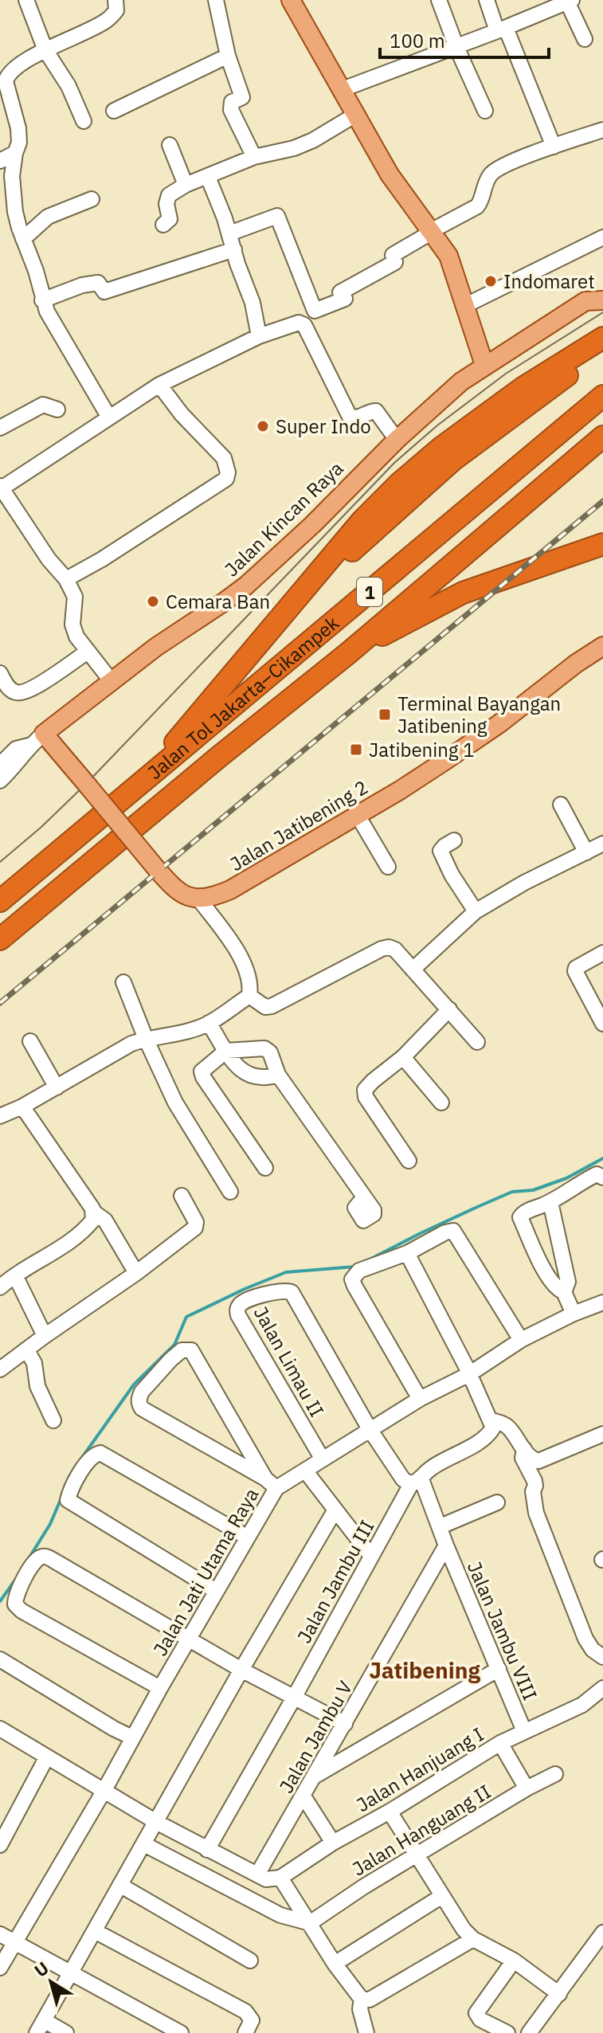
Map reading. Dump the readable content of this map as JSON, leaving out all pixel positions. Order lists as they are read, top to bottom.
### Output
{
  "streets": {
    "highway": ["1", "Jalan Tol Jakarta–Cikampek"],
    "main road": ["Jalan Kincan Raya", "Jalan Jatibening 2"],
    "street": [
      "Jalan Limau II",
      "Jalan Jati Utama Raya",
      "Jalan Jambu III",
      "Jalan Jambu VIII",
      "Jalan Jambu V",
      "Jalan Hanjuang I",
      "Jalan Hanguang II"
    ]
  },
  "crossings": [
    ["Jalan Limau II", "Jalan Jati Utama Raya"],
    ["Jalan Jambu VIII", "Jalan Jambu V"],
    ["Jalan Jambu VIII", "Jalan Hanjuang I"]
  ],
  "districts": ["Jatibening"],
  "places": {
    "other": ["Indomaret", "Super Indo", "Cemara Ban"],
    "transit": ["Terminal Bayangan Jatibening", "Jatibening 1"]
  },
  "scale_bar": "100 m",
  "north": "top left"
}
